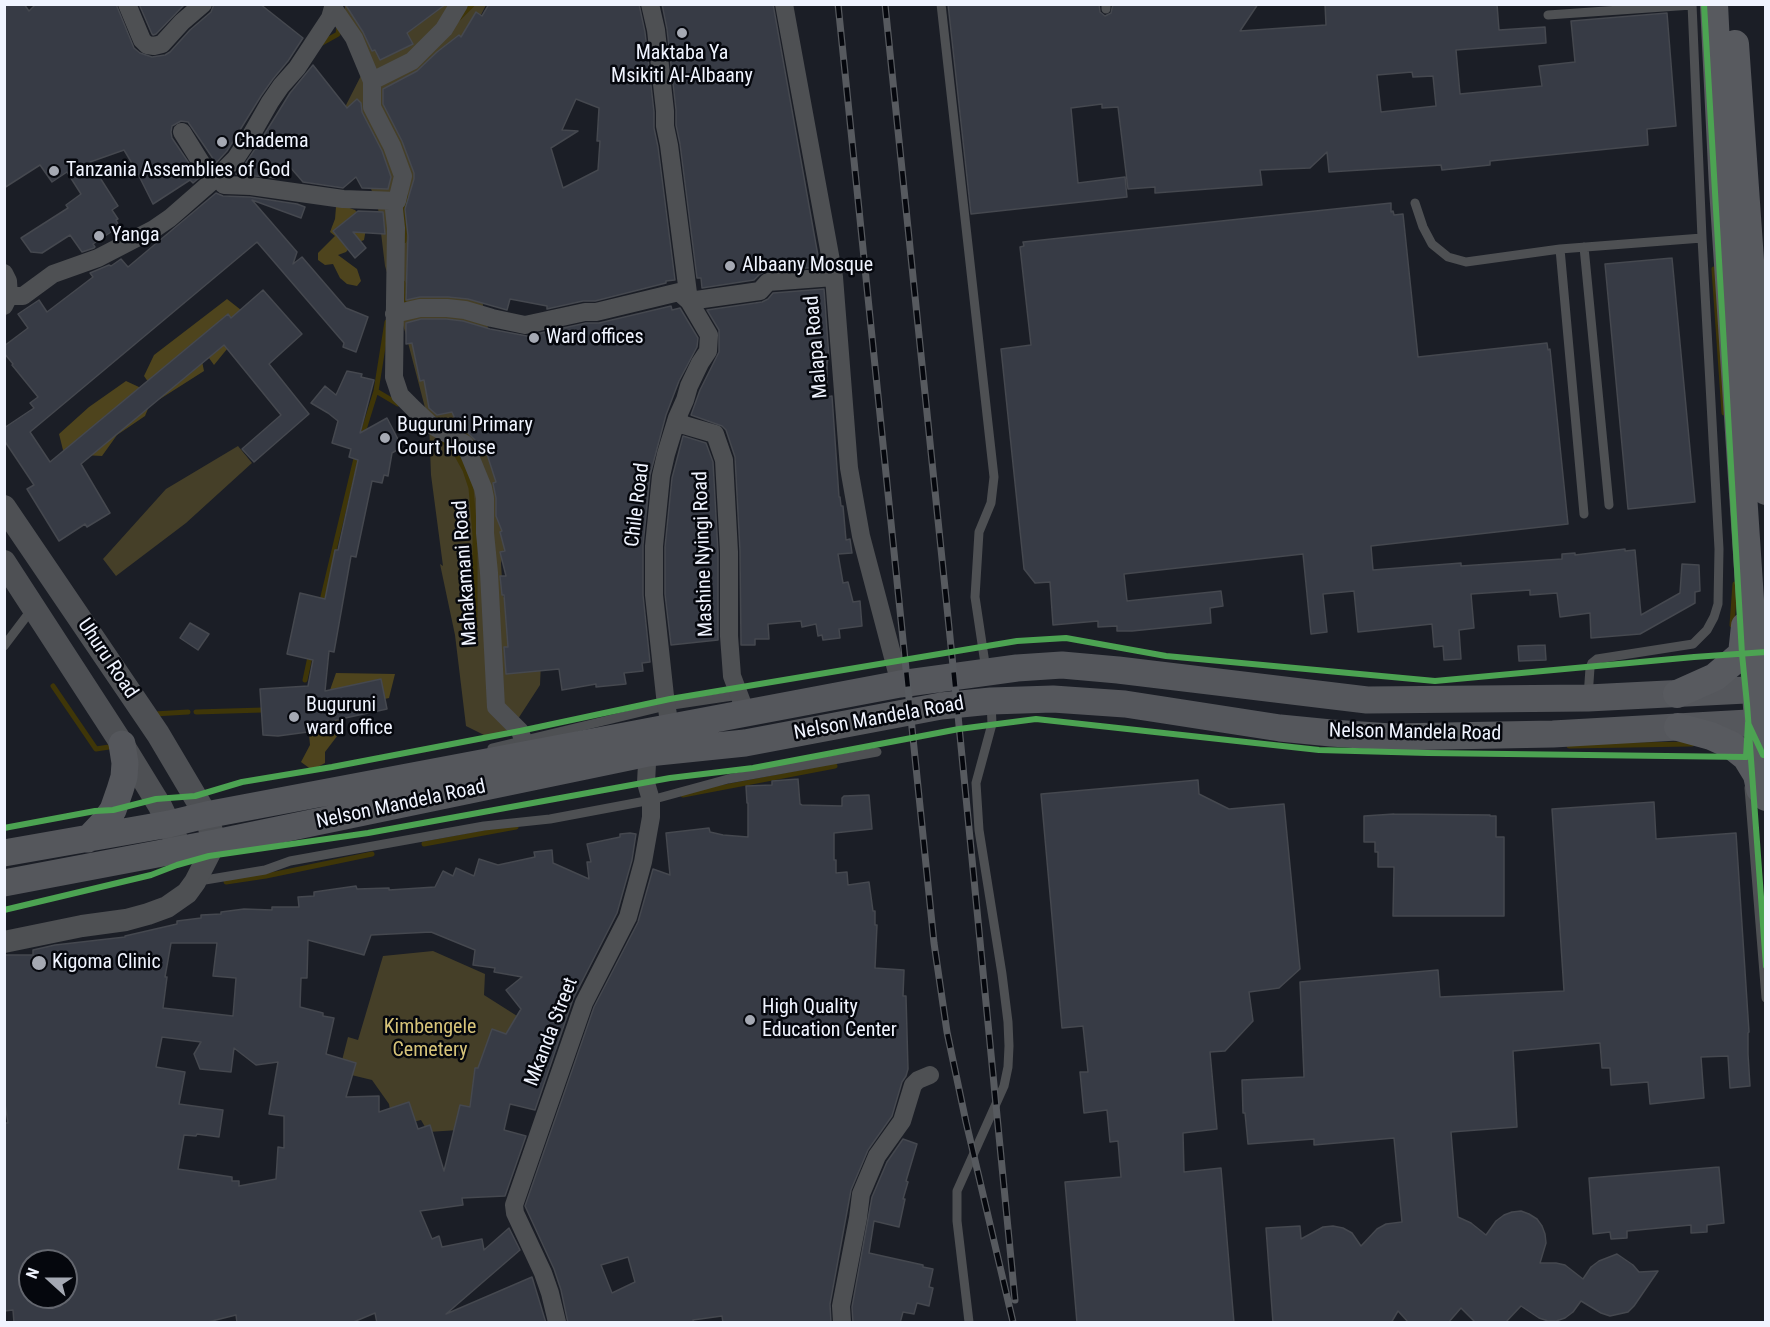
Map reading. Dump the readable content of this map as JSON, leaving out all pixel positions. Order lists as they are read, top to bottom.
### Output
{
  "streets": {
    "main road": ["Uhuru Road", "Nelson Mandela Road"],
    "street": [
      "Malapa Road",
      "Chile Road",
      "Mashine Nyingi Road",
      "Mahakamani Road",
      "Mkanda Street"
    ]
  },
  "crossings": [
    ["Malapa Road", "Nelson Mandela Road"],
    ["Chile Road", "Mashine Nyingi Road"],
    ["Chile Road", "Nelson Mandela Road"],
    ["Chile Road", "Mkanda Street"],
    ["Mashine Nyingi Road", "Nelson Mandela Road"],
    ["Mahakamani Road", "Nelson Mandela Road"],
    ["Uhuru Road", "Nelson Mandela Road"],
    ["Nelson Mandela Road", "Mkanda Street"]
  ],
  "parks": ["Kimbengele Cemetery"],
  "places": [
    "Maktaba Ya Msikiti Al-Albaany",
    "Chadema",
    "Tanzania Assemblies of God",
    "Yanga",
    "Albaany Mosque",
    "Ward offices",
    "Buguruni Primary Court House",
    "Buguruni ward office",
    "Kigoma Clinic",
    "High Quality Education Center"
  ],
  "north": "left"
}
